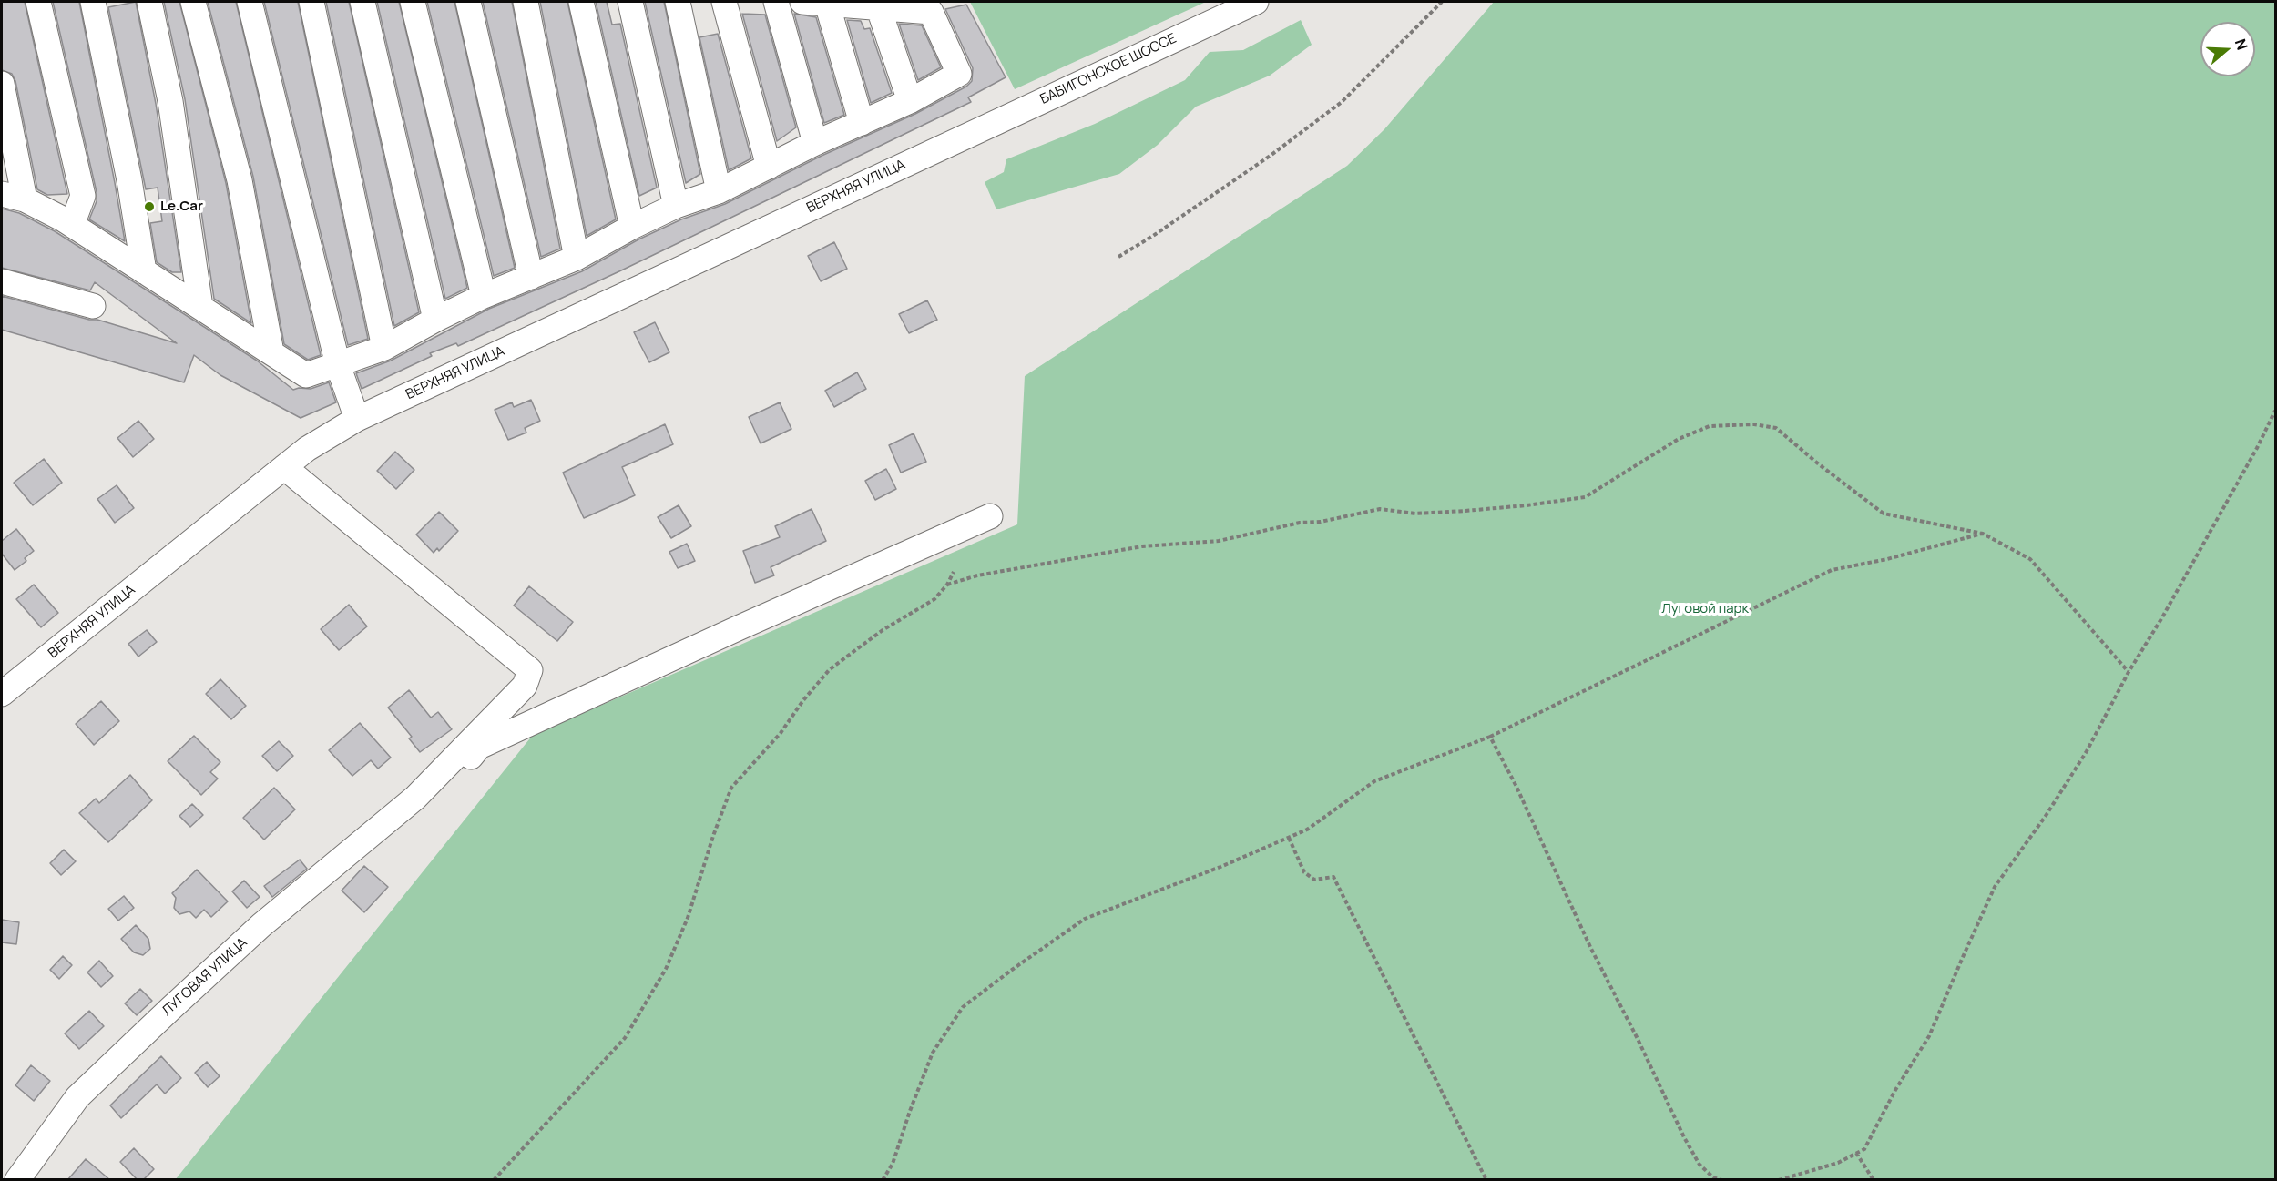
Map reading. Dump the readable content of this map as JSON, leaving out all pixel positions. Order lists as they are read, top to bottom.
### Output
{
  "streets": {
    "street": ["БАБИГОНСКОЕ ШОССЕ", "ВЕРХНЯЯ УЛИЦА", "ЛУГОВАЯ УЛИЦА"]
  },
  "crossings": [
    ["БАБИГОНСКОЕ ШОССЕ", "ВЕРХНЯЯ УЛИЦА"],
    ["ВЕРХНЯЯ УЛИЦА", "ЛУГОВАЯ УЛИЦА"]
  ],
  "parks": ["Луговой парк"],
  "places": ["Le.Car"],
  "north": "right"
}
